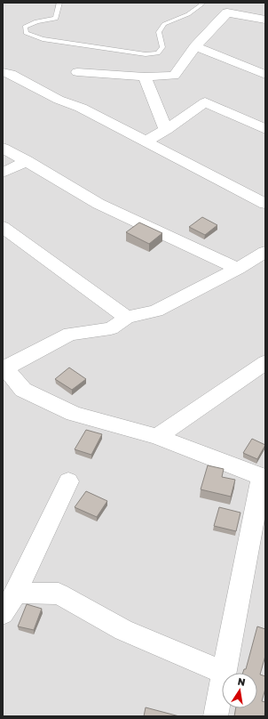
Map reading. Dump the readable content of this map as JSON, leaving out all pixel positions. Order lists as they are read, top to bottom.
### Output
{
  "north": "top"
}
